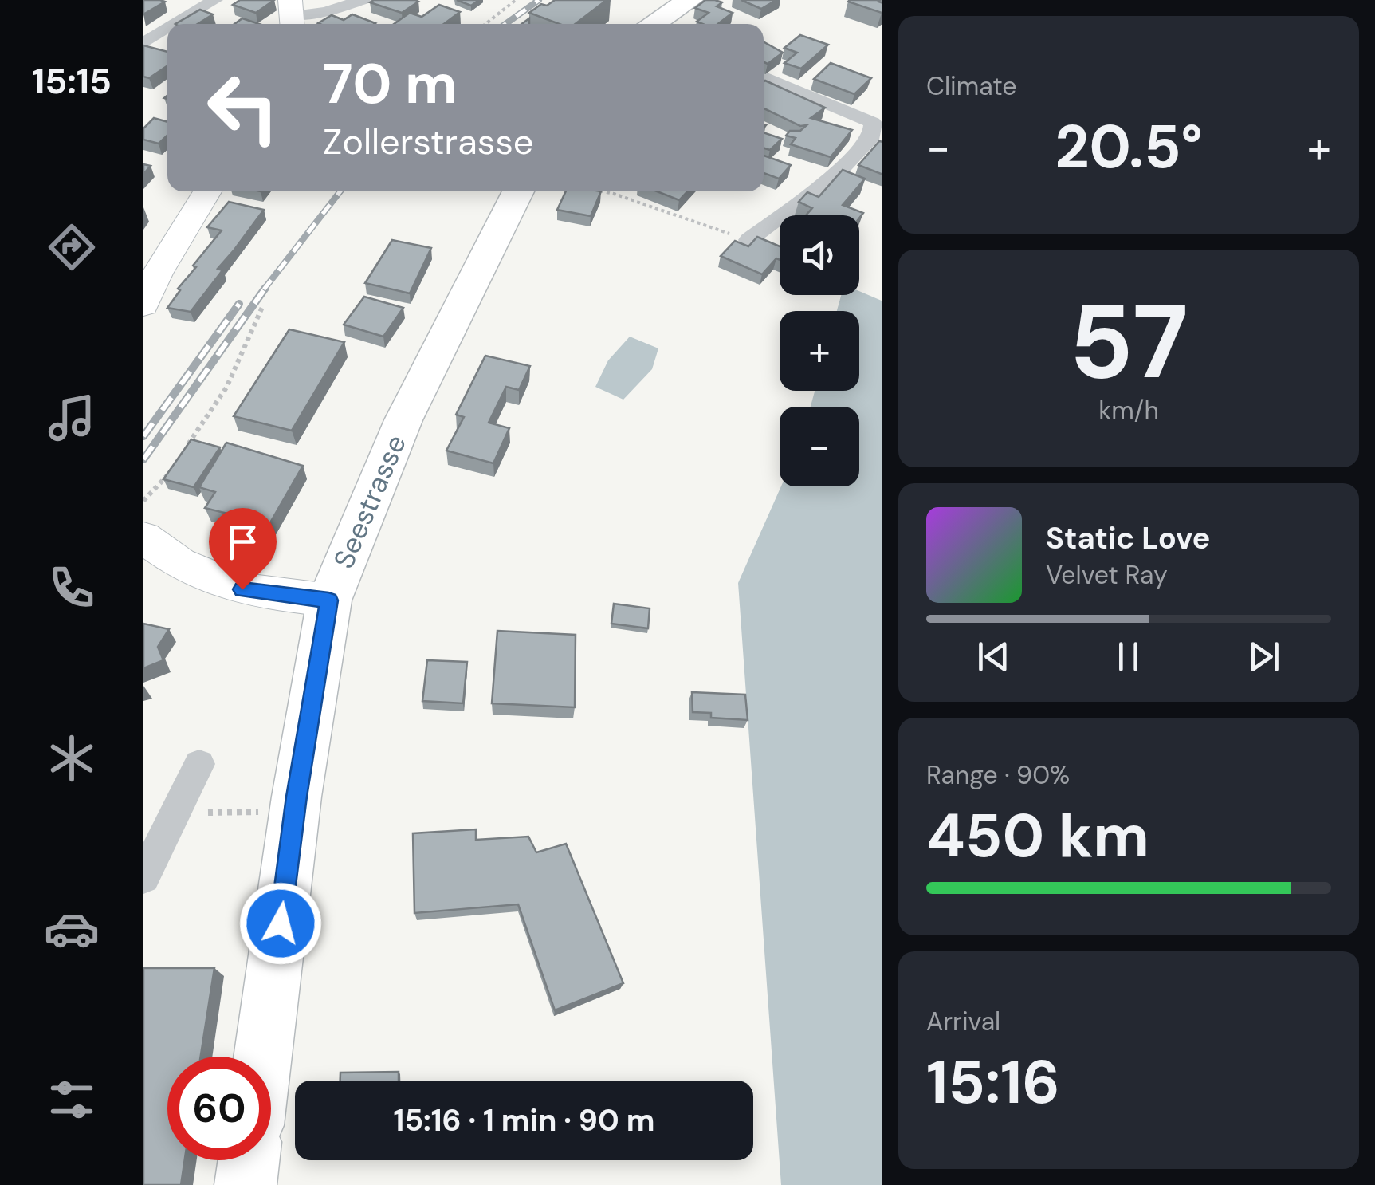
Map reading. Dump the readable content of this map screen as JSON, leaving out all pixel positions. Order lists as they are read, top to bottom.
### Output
{
  "streets": {
    "main road": ["Seestrasse"]
  },
  "page": {
    "tabs": "15:15",
    "tile": [
      "Climate",
      ["57", "km/h"],
      ["Range · 90%", "450 km"],
      ["Arrival", "15:16"]
    ],
    "turn": ["70 m", "Zollerstrasse"],
    "heat": ["−", "20.5°", "+"],
    "map_buttons": ["+", "−"],
    "song": ["Static Love", "Velvet Ray"],
    "limit": "60",
    "trip": "15:16 · 1 min · 90 m"
  }
}
